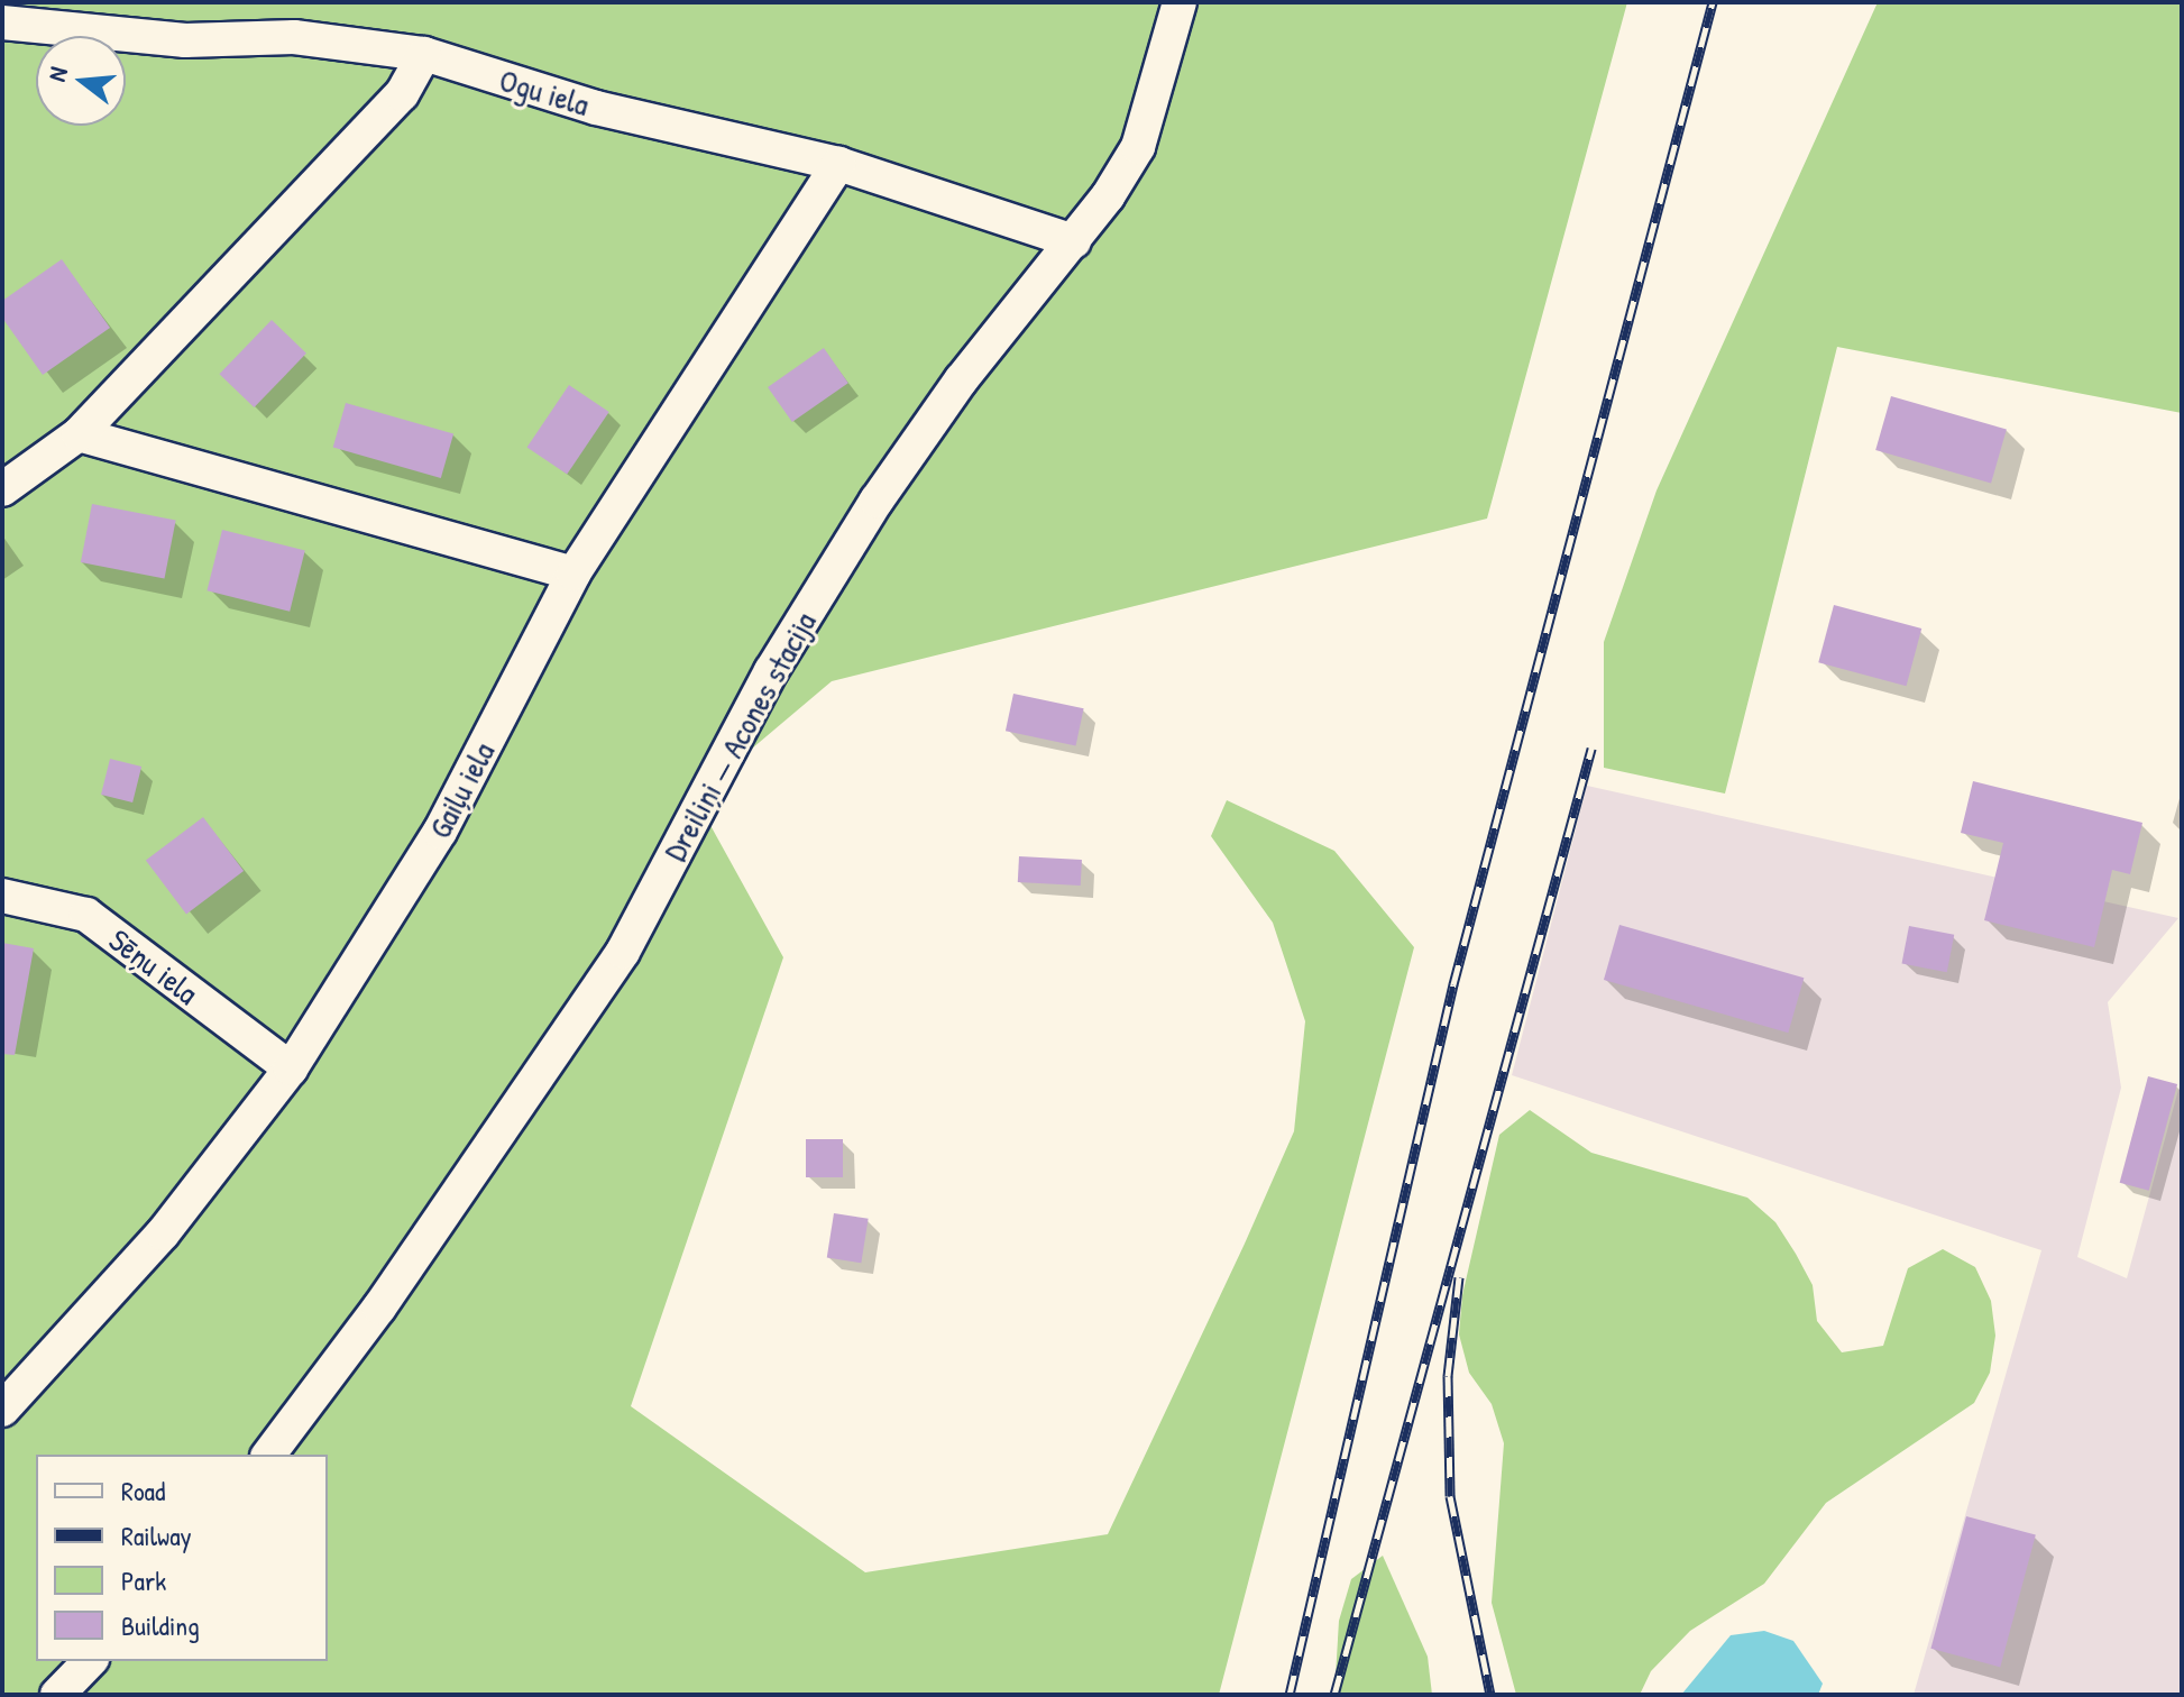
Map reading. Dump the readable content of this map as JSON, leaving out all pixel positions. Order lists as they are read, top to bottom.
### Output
{
  "streets": {
    "street": [
      "Ogu iela",
      "Dreiliņi — Acones stacija",
      "Gaiļu iela",
      "Sēņu iela"
    ]
  },
  "crossings": [
    ["Ogu iela", "Dreiliņi — Acones stacija"],
    ["Ogu iela", "Gaiļu iela"],
    ["Gaiļu iela", "Sēņu iela"]
  ],
  "legend": [
    "Road",
    "Railway",
    "Park",
    "Building"
  ],
  "north": "left"
}
